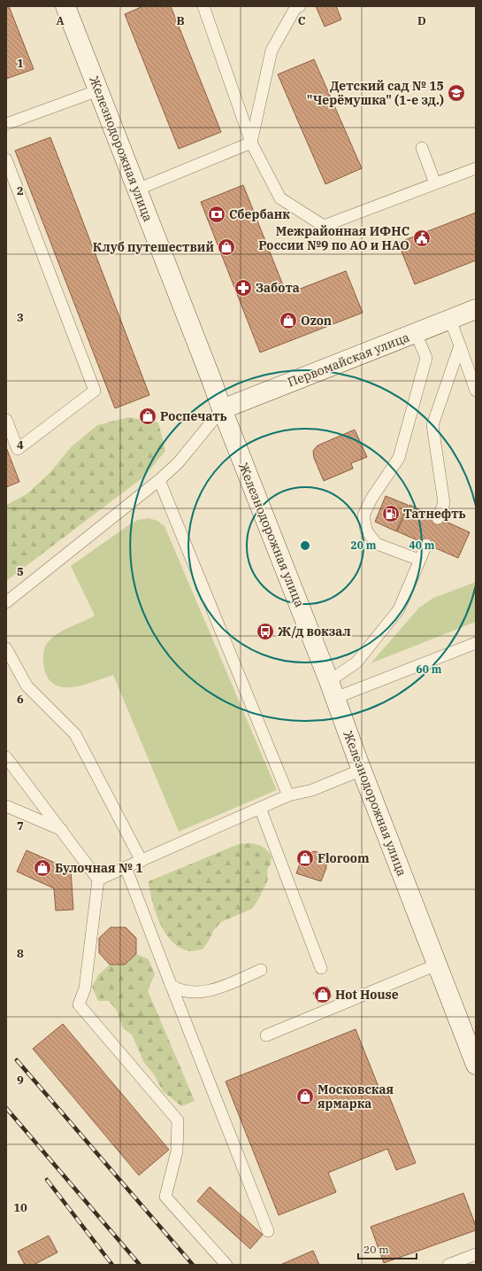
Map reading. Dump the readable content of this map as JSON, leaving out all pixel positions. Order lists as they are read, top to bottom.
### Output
{
  "streets": {
    "main road": ["Железнодорожная улица", "Первомайская улица"]
  },
  "crossings": [
    ["Железнодорожная улица", "Первомайская улица"]
  ],
  "places": {
    "school or university": ["Детский сад № 15 \"Черёмушка\" (1-е зд.)"],
    "bank": ["Сбербанк"],
    "public building": ["Межрайонная ИФНС России №9 по АО и НАО"],
    "shop": [
      "Клуб путешествий",
      "Ozon",
      "Роспечать",
      "Floroom",
      "Булочная № 1",
      "Hot House",
      "Московская ярмарка"
    ],
    "pharmacy": ["Забота"],
    "fuel station": ["Татнефть"],
    "bus stop": ["Ж/д вокзал"]
  },
  "scale_bar": "20 m",
  "grid": {
    "columns": [
      "A",
      "B",
      "C",
      "D"
    ],
    "rows": [
      "1",
      "2",
      "3",
      "4",
      "5",
      "6",
      "7",
      "8",
      "9",
      "10"
    ]
  },
  "rings": ["20 m", "40 m", "60 m"]
}
